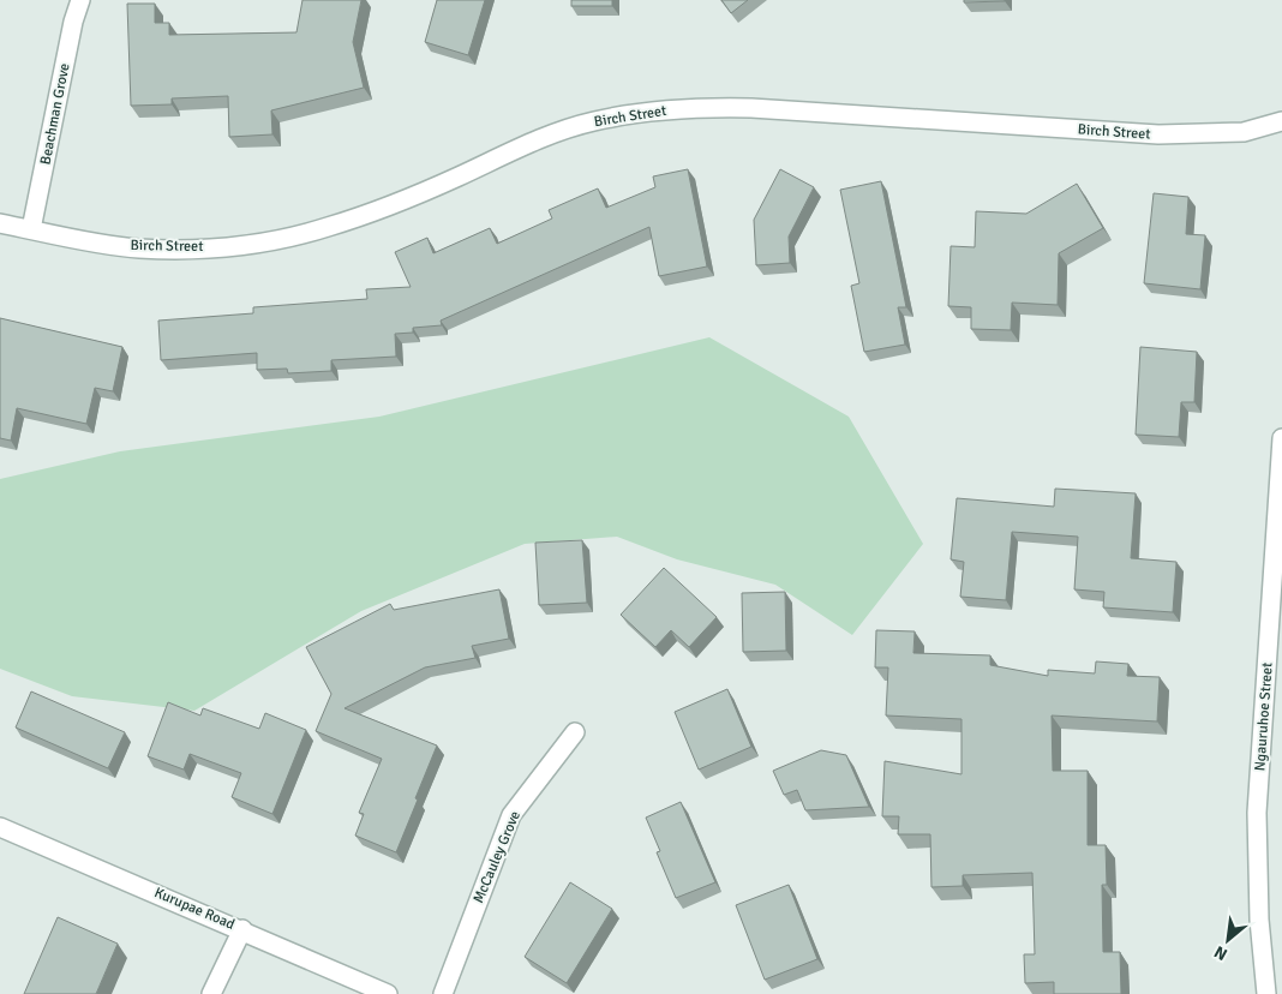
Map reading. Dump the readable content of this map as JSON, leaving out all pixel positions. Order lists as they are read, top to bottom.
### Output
{
  "streets": {
    "street": [
      "Beachman Grove",
      "Birch Street",
      "Ngauruhoe Street",
      "McCauley Grove",
      "Kurupae Road"
    ]
  },
  "crossings": [
    ["Beachman Grove", "Birch Street"]
  ],
  "north": "bottom left"
}
